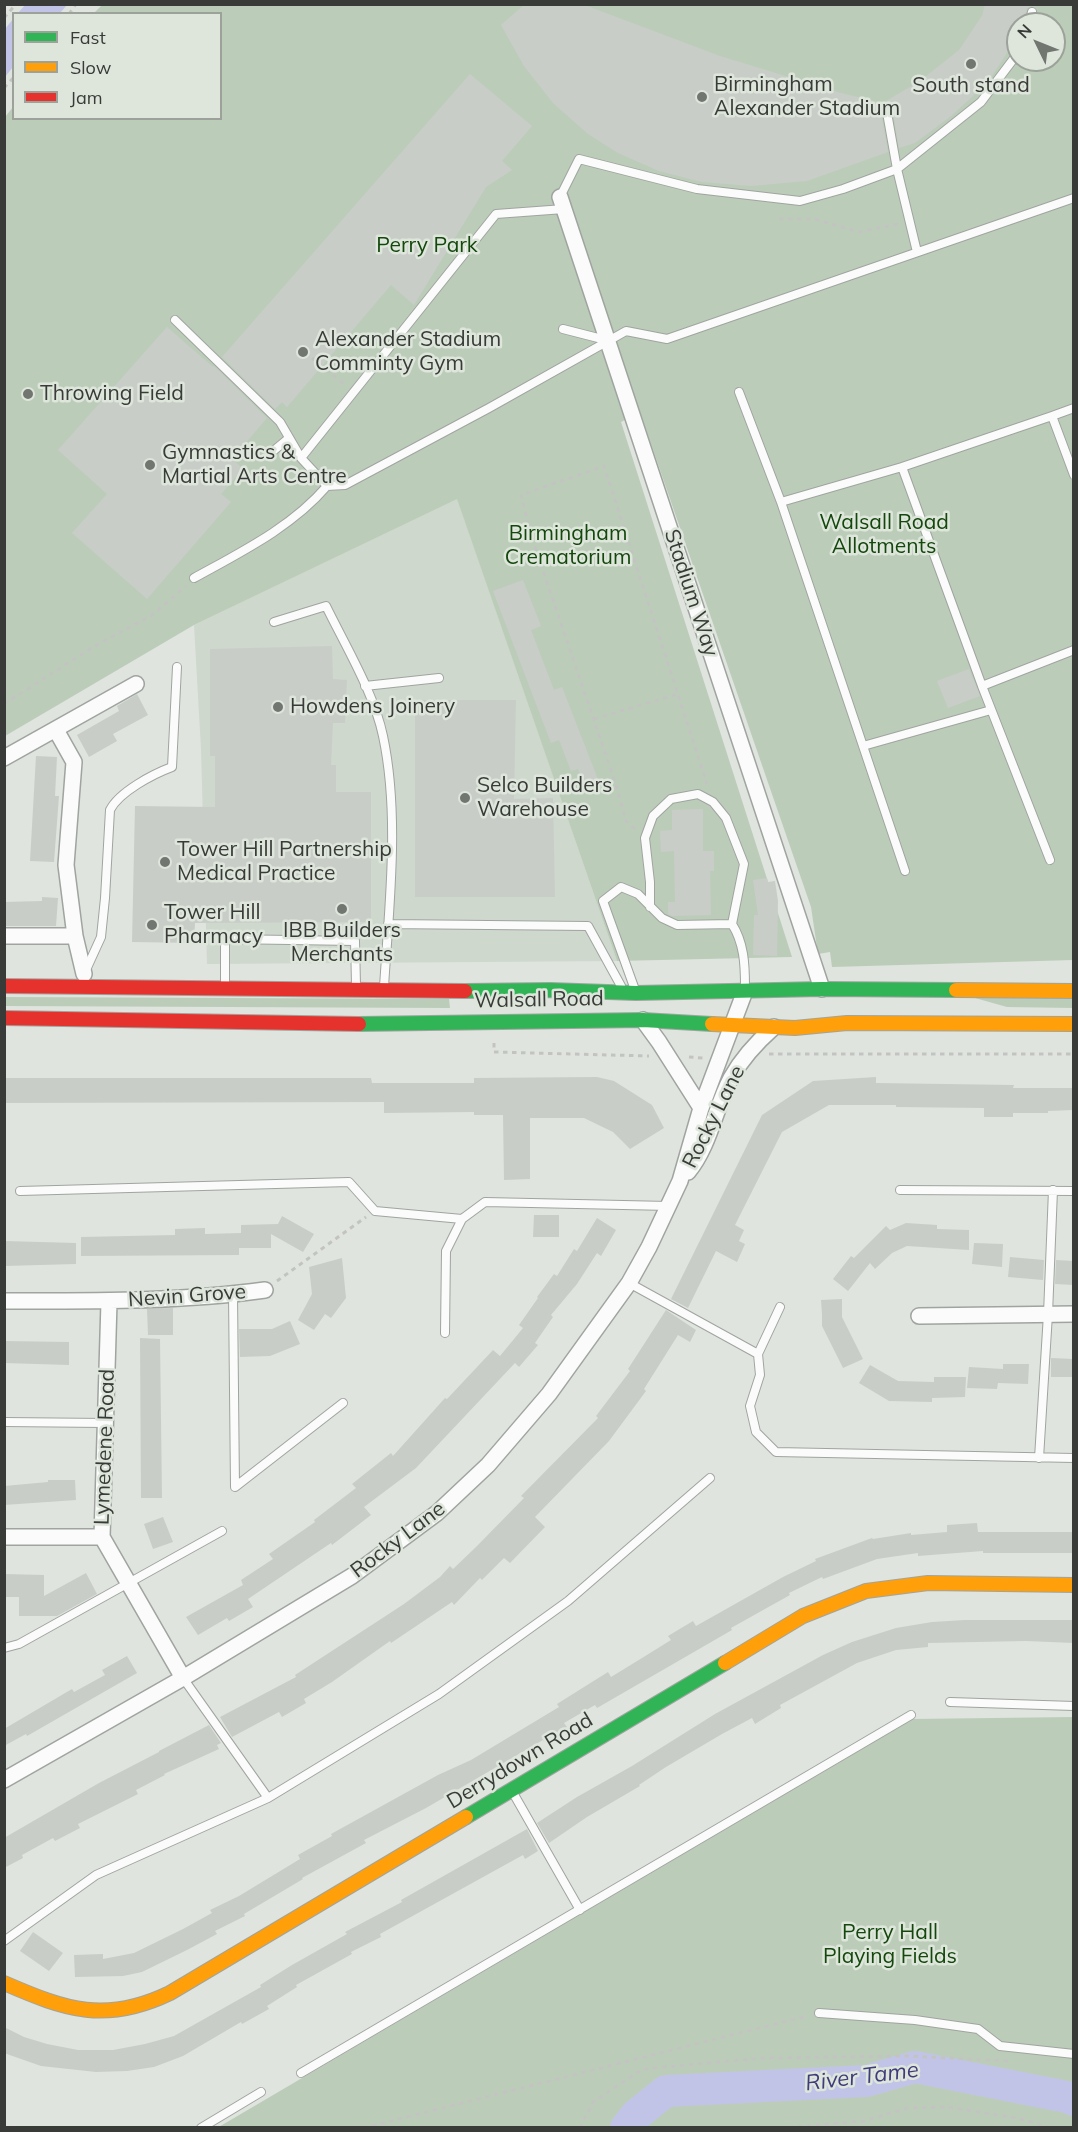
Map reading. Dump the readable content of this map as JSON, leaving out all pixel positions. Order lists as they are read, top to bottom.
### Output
{
  "streets": {
    "main road": ["Walsall Road", "Derrydown Road"],
    "street": [
      "Stadium Way",
      "Rocky Lane",
      "Nevin Grove",
      "Lymedene Road"
    ]
  },
  "crossings": [
    ["Stadium Way", "Walsall Road"],
    ["Walsall Road", "Rocky Lane"],
    ["Rocky Lane", "Lymedene Road"],
    ["Nevin Grove", "Lymedene Road"]
  ],
  "water": ["River Tame"],
  "parks": [
    "Perry Park",
    "Walsall Road Allotments",
    "Birmingham Crematorium",
    "Perry Hall Playing Fields"
  ],
  "places": [
    "South stand",
    "Birmingham Alexander Stadium",
    "Alexander Stadium Comminty Gym",
    "Throwing Field",
    "Gymnastics & Martial Arts Centre",
    "Howdens Joinery",
    "Selco Builders Warehouse",
    "Tower Hill Partnership Medical Practice",
    "IBB Builders Merchants",
    "Tower Hill Pharmacy"
  ],
  "legend": ["Fast", "Slow", "Jam"],
  "north": "top left"
}
